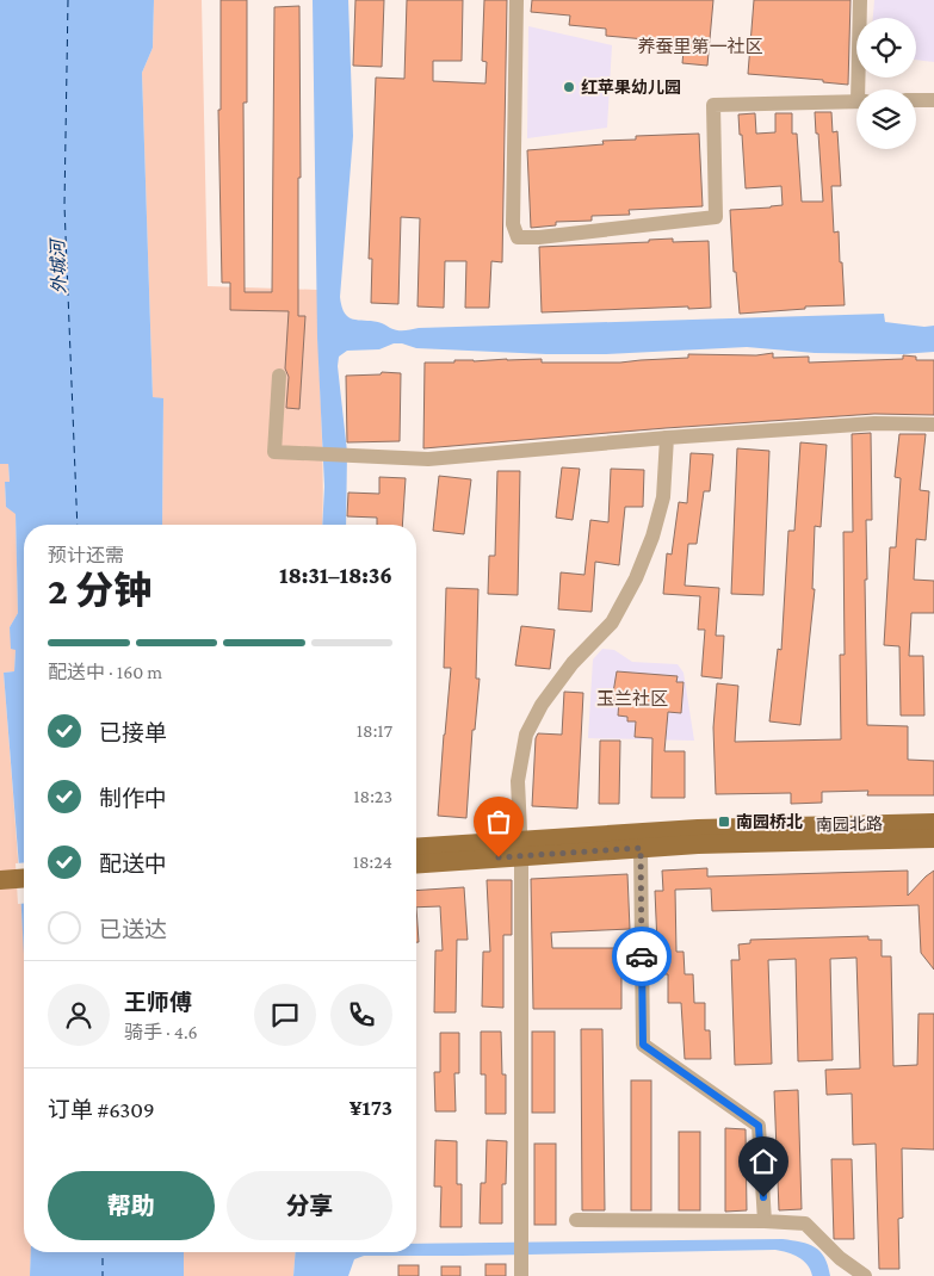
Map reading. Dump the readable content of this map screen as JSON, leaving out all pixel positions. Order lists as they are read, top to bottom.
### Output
{
  "streets": {
    "main road": ["南园北路"]
  },
  "districts": ["养蚕里第一社区", "玉兰社区"],
  "water": ["外城河"],
  "places": {
    "other": ["红苹果幼儿园"],
    "transit": ["南园桥北"]
  },
  "page": {
    "heading": ["2 分钟", "预计还需", "18:31–18:36"],
    "panel": [
      "王师傅",
      "骑手 · 4.6",
      "订单 #6309",
      "¥173"
    ],
    "bar": "配送中 · 160 m",
    "list": [
      ["已接单", "18:17"],
      ["制作中", "18:23"],
      ["配送中", "18:24"],
      "已送达"
    ],
    "buttons": ["帮助", "分享"]
  }
}
